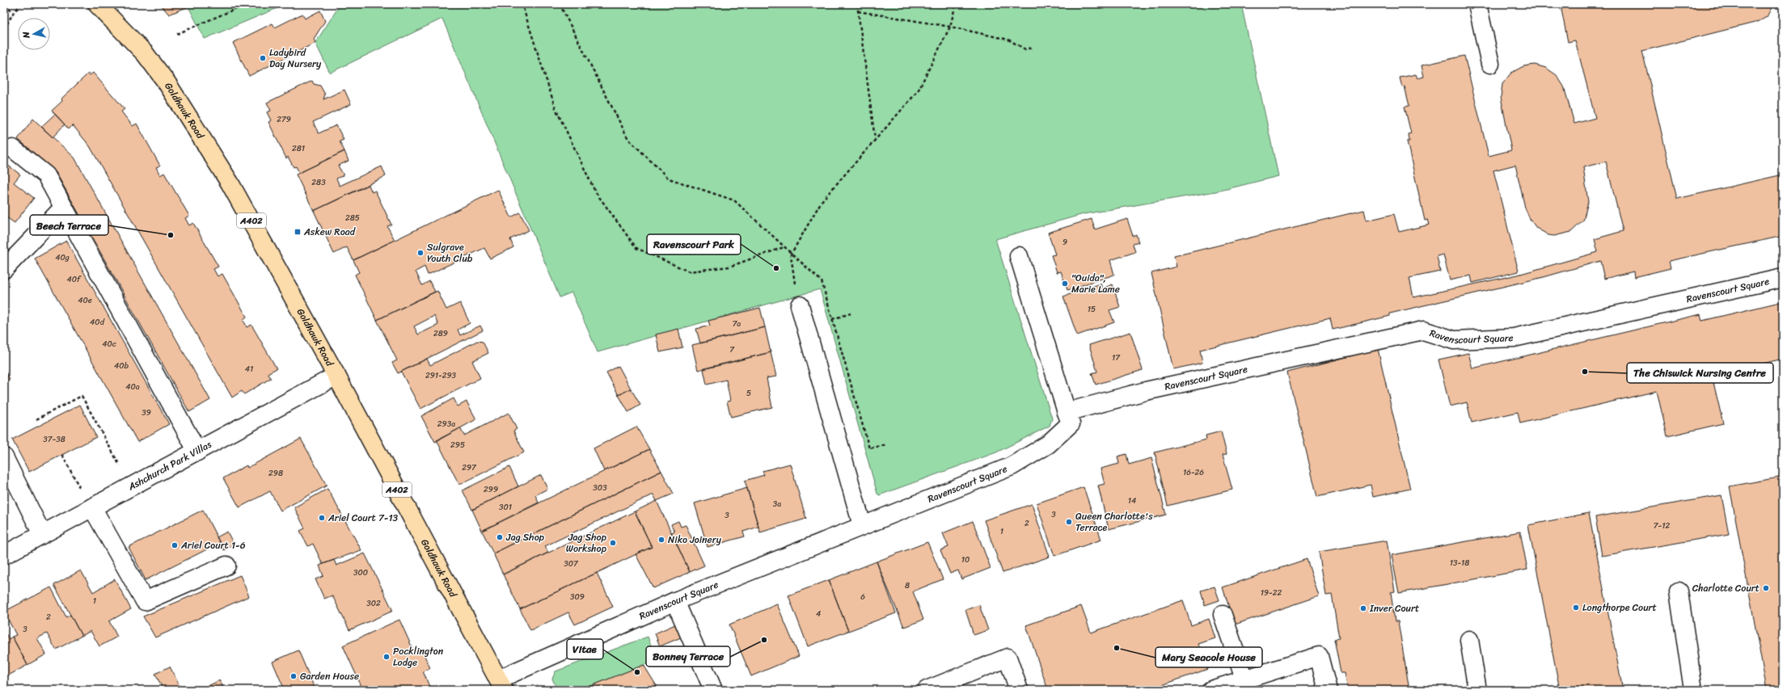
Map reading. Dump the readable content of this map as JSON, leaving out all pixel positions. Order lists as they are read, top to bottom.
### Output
{
  "streets": {
    "main road": ["Goldhawk Road", "A402"],
    "street": ["Ravenscourt Square", "Ashchurch Park Villas"]
  },
  "crossings": [
    ["Goldhawk Road", "Ravenscourt Square"],
    ["Goldhawk Road", "Ashchurch Park Villas"]
  ],
  "places": {
    "other": [
      "Ladybird Day Nursery",
      "Beech Terrace",
      "Sulgrave Youth Club",
      "Ravenscourt Park",
      "\"Ouida\", Marie Lame",
      "The Chiswick Nursing Centre",
      "Ariel Court 7-13",
      "Queen Charlotte's Terrace",
      "Jag Shop",
      "Niko Joinery",
      "Jag Shop Workshop",
      "Ariel Court 1-6",
      "Charlotte Court",
      "Longthorpe Court",
      "Inver Court",
      "Bonney Terrace",
      "Mary Seacole House",
      "Pocklington Lodge",
      "Vitae",
      "Garden House"
    ],
    "transit": ["Askew Road"]
  },
  "house_numbers": [
    "279",
    "281",
    "283",
    "285",
    "9",
    "40g",
    "40f",
    "40e",
    "15",
    "40d",
    "7a",
    "289",
    "40c",
    "7",
    "17",
    "40b",
    "41",
    "291-293",
    "40a",
    "5",
    "39",
    "293a",
    "37-38",
    "295",
    "297",
    "16-26",
    "298",
    "303",
    "299",
    "14",
    "3a",
    "301",
    "3",
    "3",
    "2",
    "7-12",
    "1",
    "10",
    "13-18",
    "307",
    "300",
    "8",
    "19-22",
    "309",
    "6",
    "1",
    "302",
    "4",
    "2",
    "3"
  ],
  "north": "left"
}
